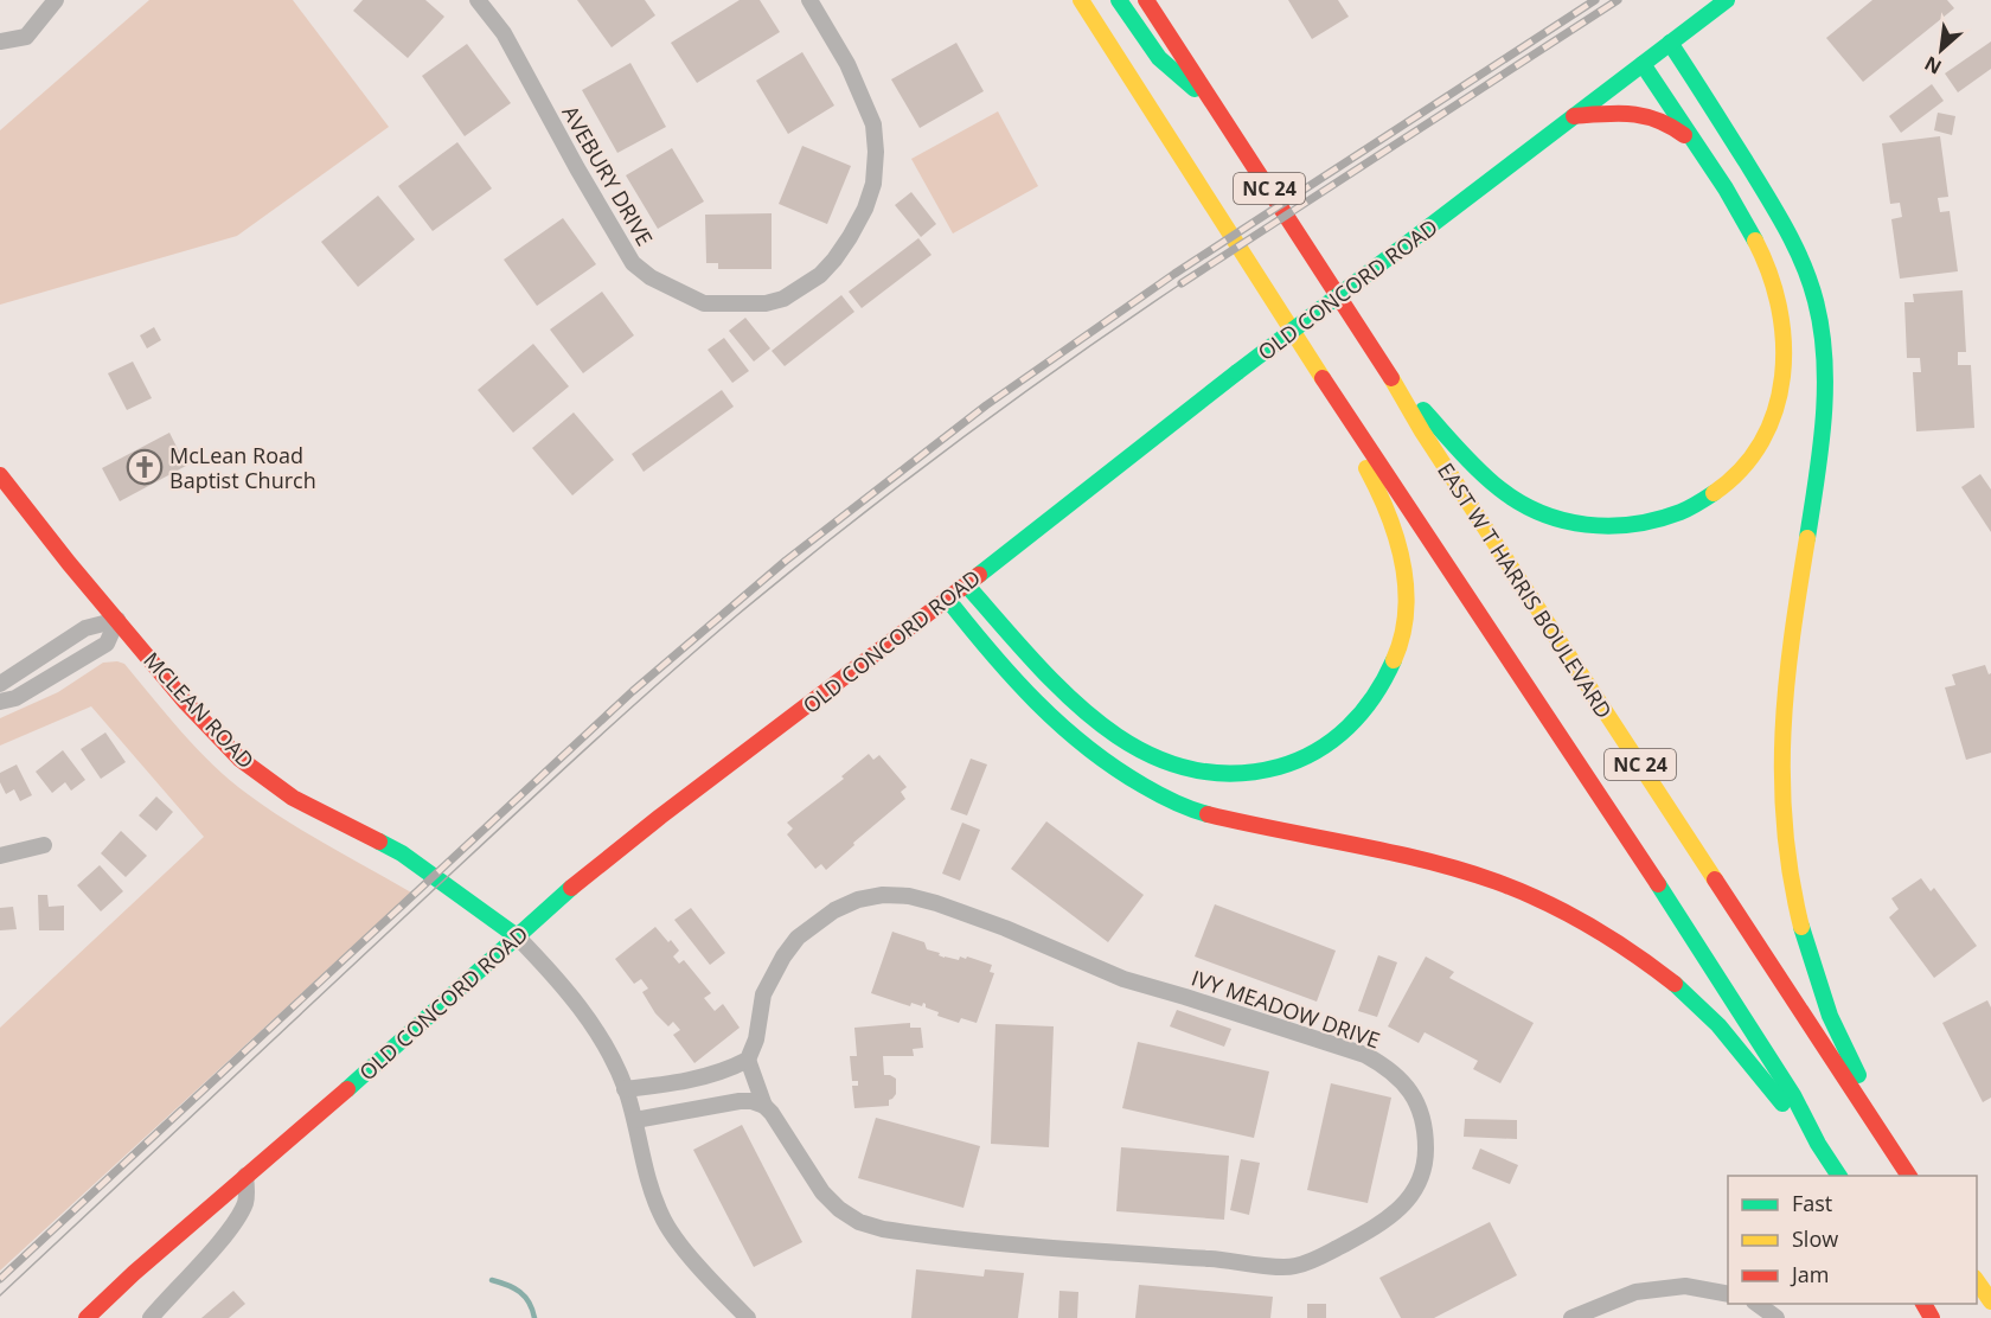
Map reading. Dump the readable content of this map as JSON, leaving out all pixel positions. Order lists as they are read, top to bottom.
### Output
{
  "streets": {
    "main road": [
      "NC 24",
      "OLD CONCORD ROAD",
      "EAST W T HARRIS BOULEVARD",
      "MCLEAN ROAD"
    ],
    "street": ["AVEBURY DRIVE", "IVY MEADOW DRIVE"]
  },
  "crossings": [
    ["OLD CONCORD ROAD", "MCLEAN ROAD"]
  ],
  "places": {
    "church": ["McLean Road Baptist Church"]
  },
  "legend": ["Fast", "Slow", "Jam"],
  "north": "bottom left"
}
